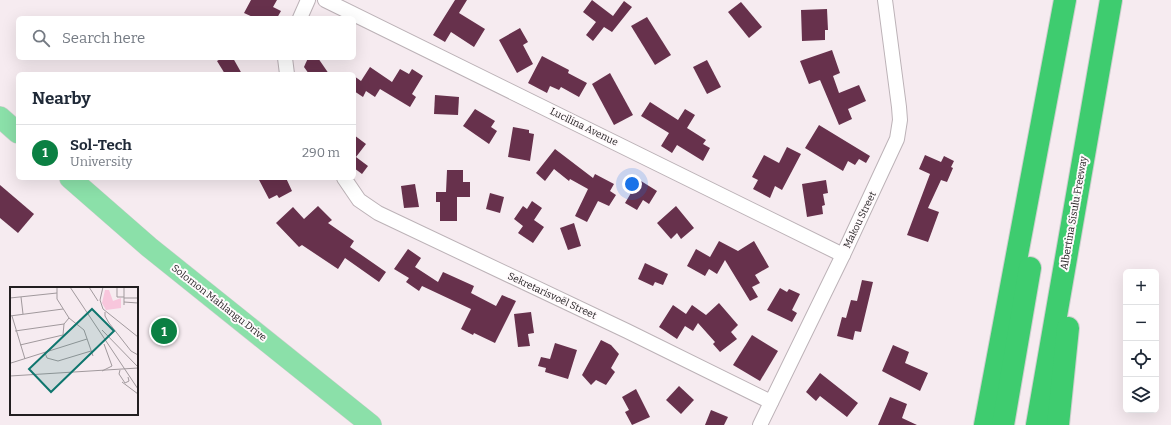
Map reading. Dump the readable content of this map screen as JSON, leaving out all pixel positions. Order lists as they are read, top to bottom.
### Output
{
  "streets": {
    "highway": ["Albertina Sisulu Freeway"],
    "main road": ["Solomon Mahlangu Drive"],
    "street": ["Lucilina Avenue", "Makou Street", "Sekretarisvoël Street"]
  },
  "crossings": [
    ["Lucilina Avenue", "Makou Street"],
    ["Makou Street", "Sekretarisvoël Street"]
  ],
  "page": {
    "search": "Search here",
    "heading": "Nearby",
    "list": [
      {
        "mark": "1",
        "name": "Sol-Tech",
        "note": "University",
        "value": "290 m"
      }
    ],
    "map_buttons": ["+", "−"],
    "pins": "1"
  }
}
